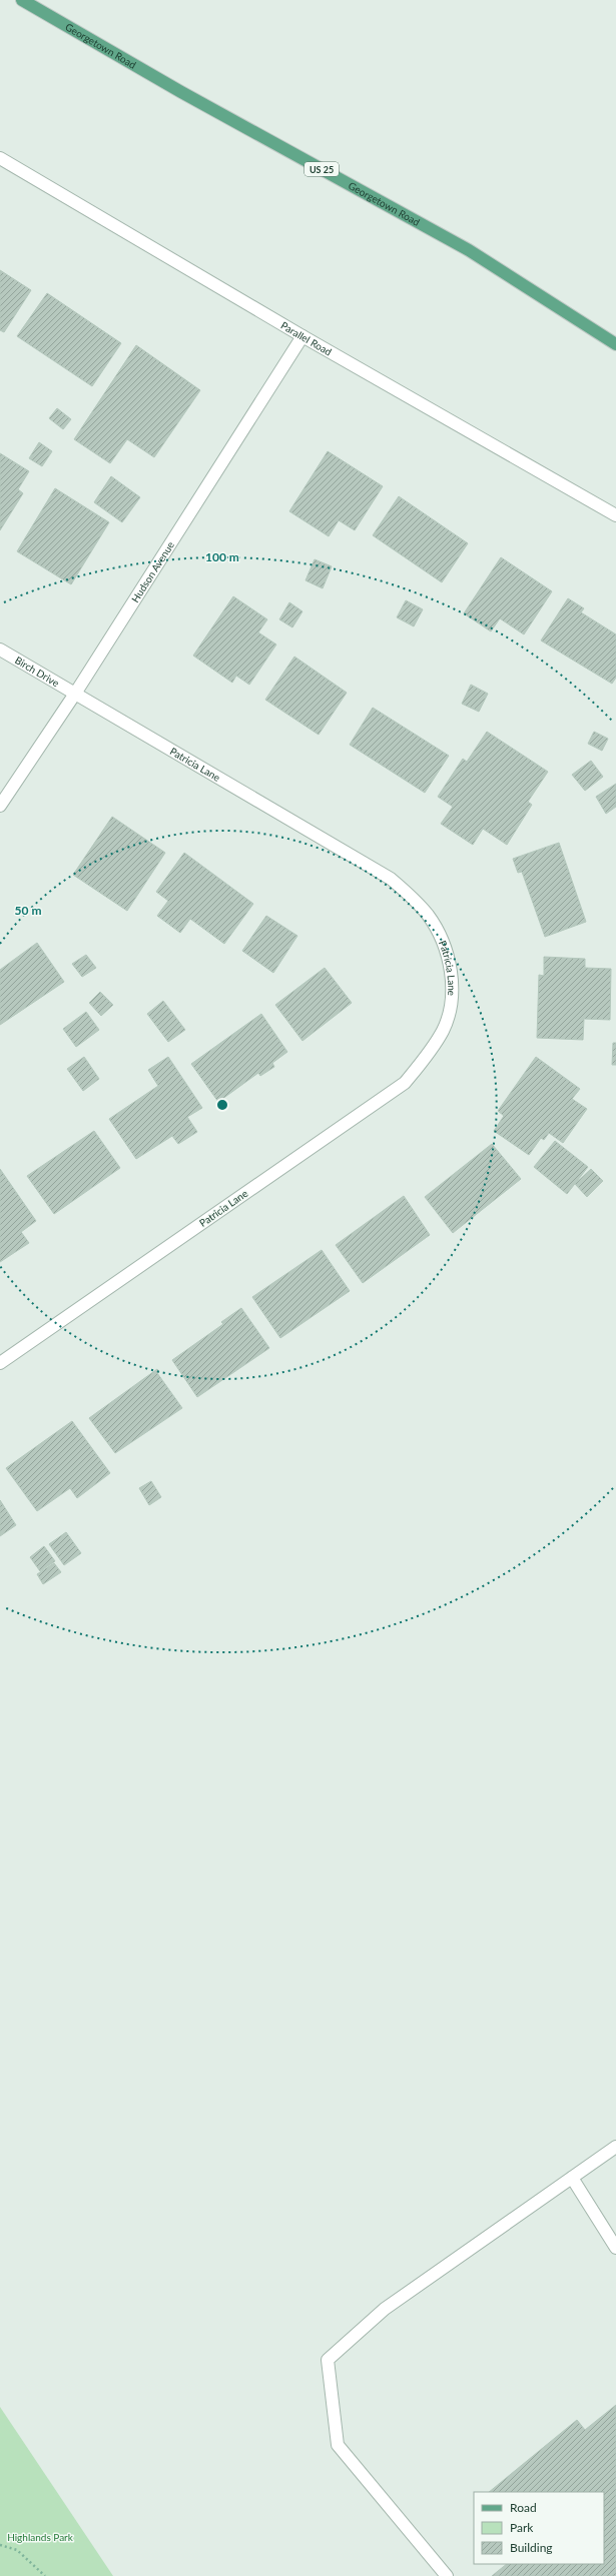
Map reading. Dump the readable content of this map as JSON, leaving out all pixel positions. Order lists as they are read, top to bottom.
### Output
{
  "streets": {
    "main road": ["Georgetown Road", "US 25"],
    "street": [
      "Parallel Road",
      "Hudson Avenue",
      "Birch Drive",
      "Patricia Lane"
    ]
  },
  "crossings": [
    ["Parallel Road", "Hudson Avenue"],
    ["Hudson Avenue", "Birch Drive"],
    ["Hudson Avenue", "Patricia Lane"],
    ["Birch Drive", "Patricia Lane"]
  ],
  "parks": ["Highlands Park"],
  "legend": ["Road", "Park", "Building"],
  "rings": ["100 m", "50 m"]
}
